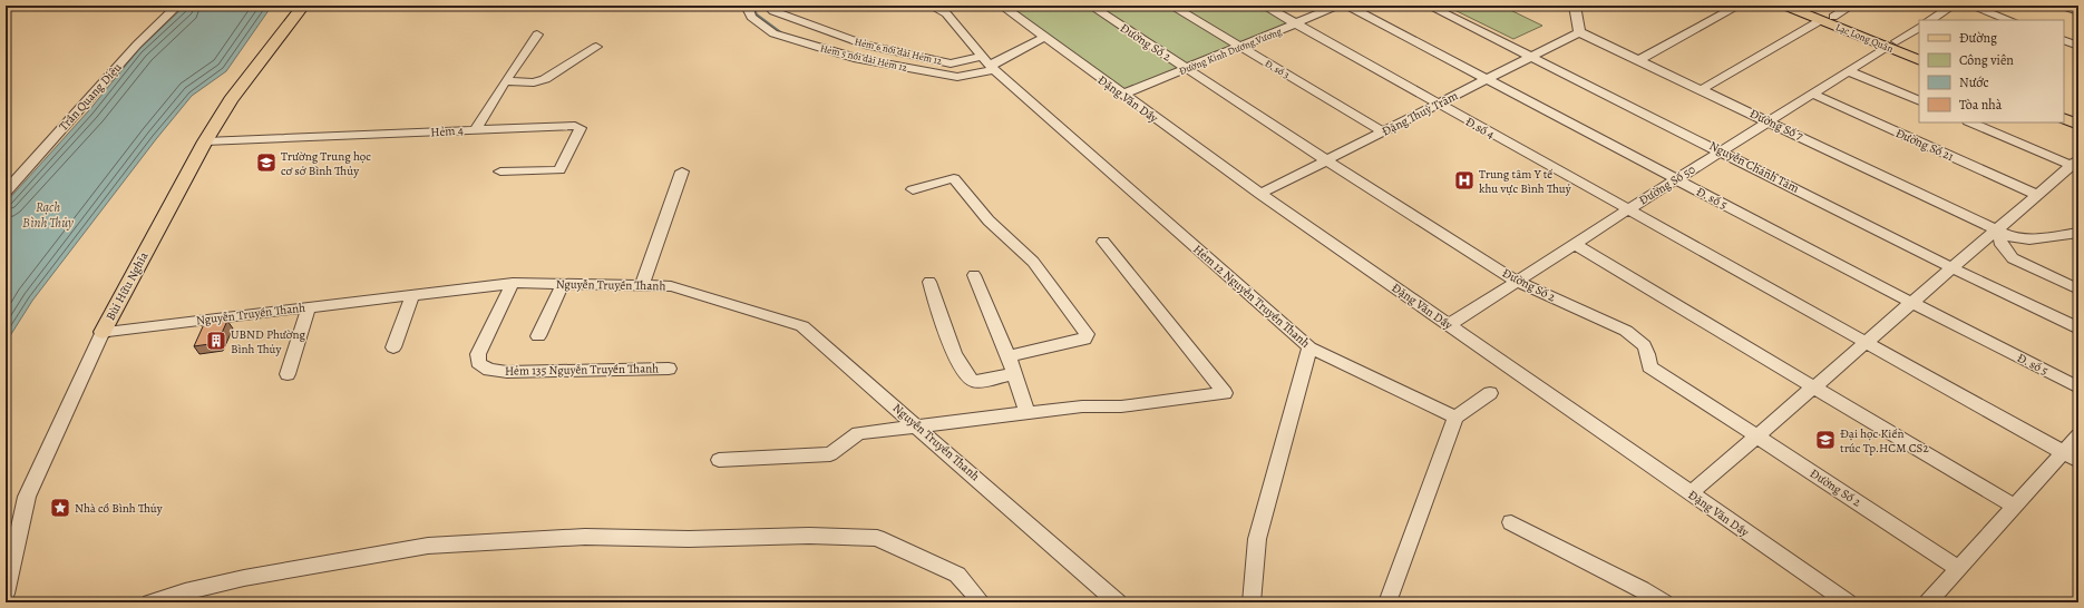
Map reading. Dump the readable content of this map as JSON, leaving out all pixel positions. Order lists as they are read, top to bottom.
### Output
{
  "streets": {
    "main road": ["Lạc Long Quân", "Bùi Hữu Nghĩa"],
    "street": [
      "Đường Số 2",
      "Hẻm 6 nối dài Hẻm 12",
      "Đường Kinh Dương Vương",
      "Hẻm 5 nối dài Hẻm 12",
      "Đ. số 3",
      "Trần Quang Diệu",
      "Đặng Văn Dầy",
      "Đặng Thuỳ Trâm",
      "Đường Số 7",
      "Đ.số 4",
      "Hẻm 4",
      "Đường Số 21",
      "Nguyễn Chánh Tâm",
      "Đường Số 50",
      "Đ. số 5",
      "Nguyễn Truyền Thanh",
      "Hẻm 12 Nguyễn Truyền Thanh",
      "Hẻm 135 Nguyễn Truyền Thanh"
    ]
  },
  "crossings": [
    ["Lạc Long Quân", "Đường Số 50"],
    ["Đường Số 2", "Đường Kinh Dương Vương"],
    ["Đường Số 2", "Đặng Thuỳ Trâm"],
    ["Đường Số 2", "Đường Số 50"],
    ["Hẻm 6 nối dài Hẻm 12", "Hẻm 5 nối dài Hẻm 12"],
    ["Hẻm 6 nối dài Hẻm 12", "Hẻm 12 Nguyễn Truyền Thanh"],
    ["Đường Kinh Dương Vương", "Đ. số 3"],
    ["Đường Kinh Dương Vương", "Đặng Văn Dầy"],
    ["Đường Kinh Dương Vương", "Đ.số 4"],
    ["Hẻm 5 nối dài Hẻm 12", "Hẻm 12 Nguyễn Truyền Thanh"],
    ["Đ. số 3", "Đặng Thuỳ Trâm"],
    ["Đặng Văn Dầy", "Đặng Thuỳ Trâm"],
    ["Đặng Văn Dầy", "Đường Số 50"],
    ["Đặng Thuỳ Trâm", "Đường Số 7"],
    ["Đặng Thuỳ Trâm", "Đ.số 4"],
    ["Đặng Thuỳ Trâm", "Nguyễn Chánh Tâm"],
    ["Đặng Thuỳ Trâm", "Đ. số 5"],
    ["Đường Số 7", "Đường Số 50"],
    ["Đ.số 4", "Đường Số 50"],
    ["Hẻm 4", "Bùi Hữu Nghĩa"],
    ["Đường Số 21", "Đường Số 50"],
    ["Nguyễn Chánh Tâm", "Đường Số 50"],
    ["Đường Số 50", "Đ. số 5"],
    ["Nguyễn Truyền Thanh", "Bùi Hữu Nghĩa"],
    ["Nguyễn Truyền Thanh", "Hẻm 135 Nguyễn Truyền Thanh"]
  ],
  "water": ["Rạch Bình Thủy"],
  "places": {
    "school or university": ["Trường Trung học cơ sở Bình Thủy", "Đại học Kiến trúc Tp.HCM CS2"],
    "hospital": ["Trung tâm Y tế khu vực Bình Thuỷ"],
    "building": ["UBND Phường Bình Thủy"],
    "place": ["Nhà cổ Bình Thủy"]
  },
  "legend": [
    "Đường",
    "Công viên",
    "Nước",
    "Tòa nhà"
  ]
}
